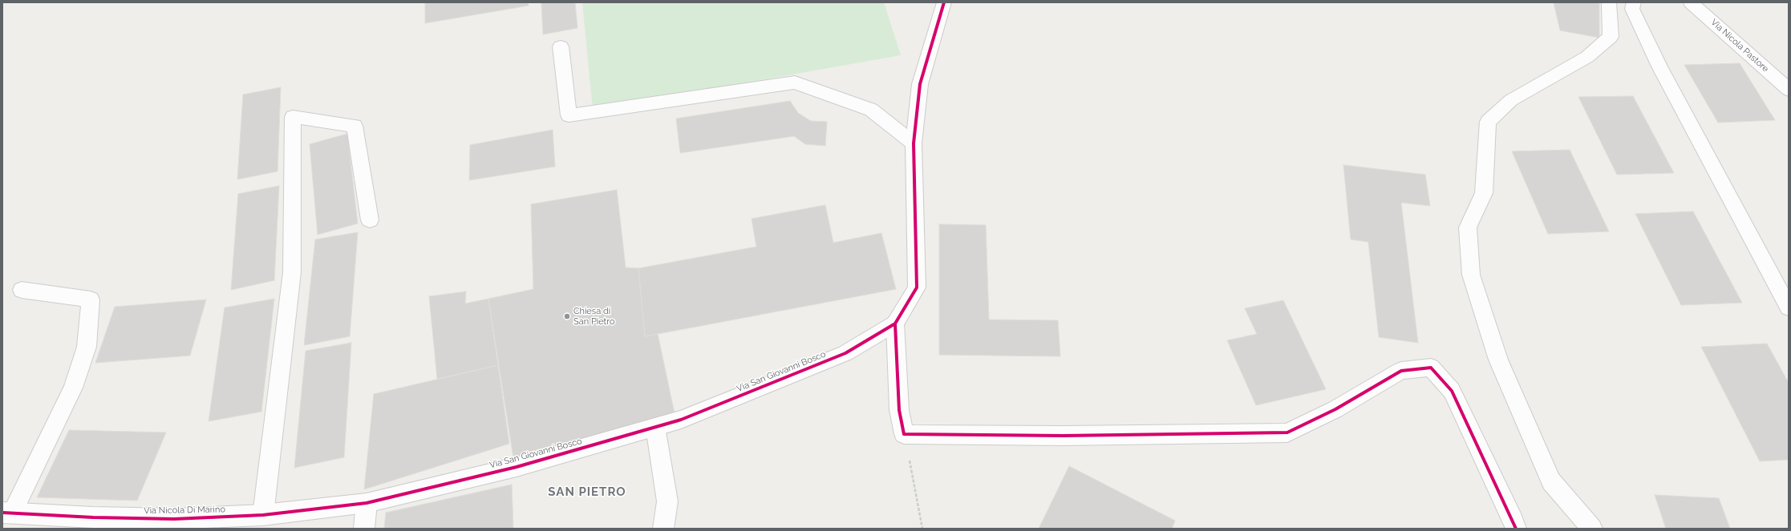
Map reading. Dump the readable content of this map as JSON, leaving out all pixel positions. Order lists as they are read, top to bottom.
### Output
{
  "streets": {
    "street": ["Via Nicola Pastore", "Via San Giovanni Bosco", "Via Nicola Di Marino"]
  },
  "crossings": [
    ["Via San Giovanni Bosco", "Via Nicola Di Marino"]
  ],
  "districts": ["SAN PIETRO"],
  "places": ["Chiesa di San Pietro"]
}
